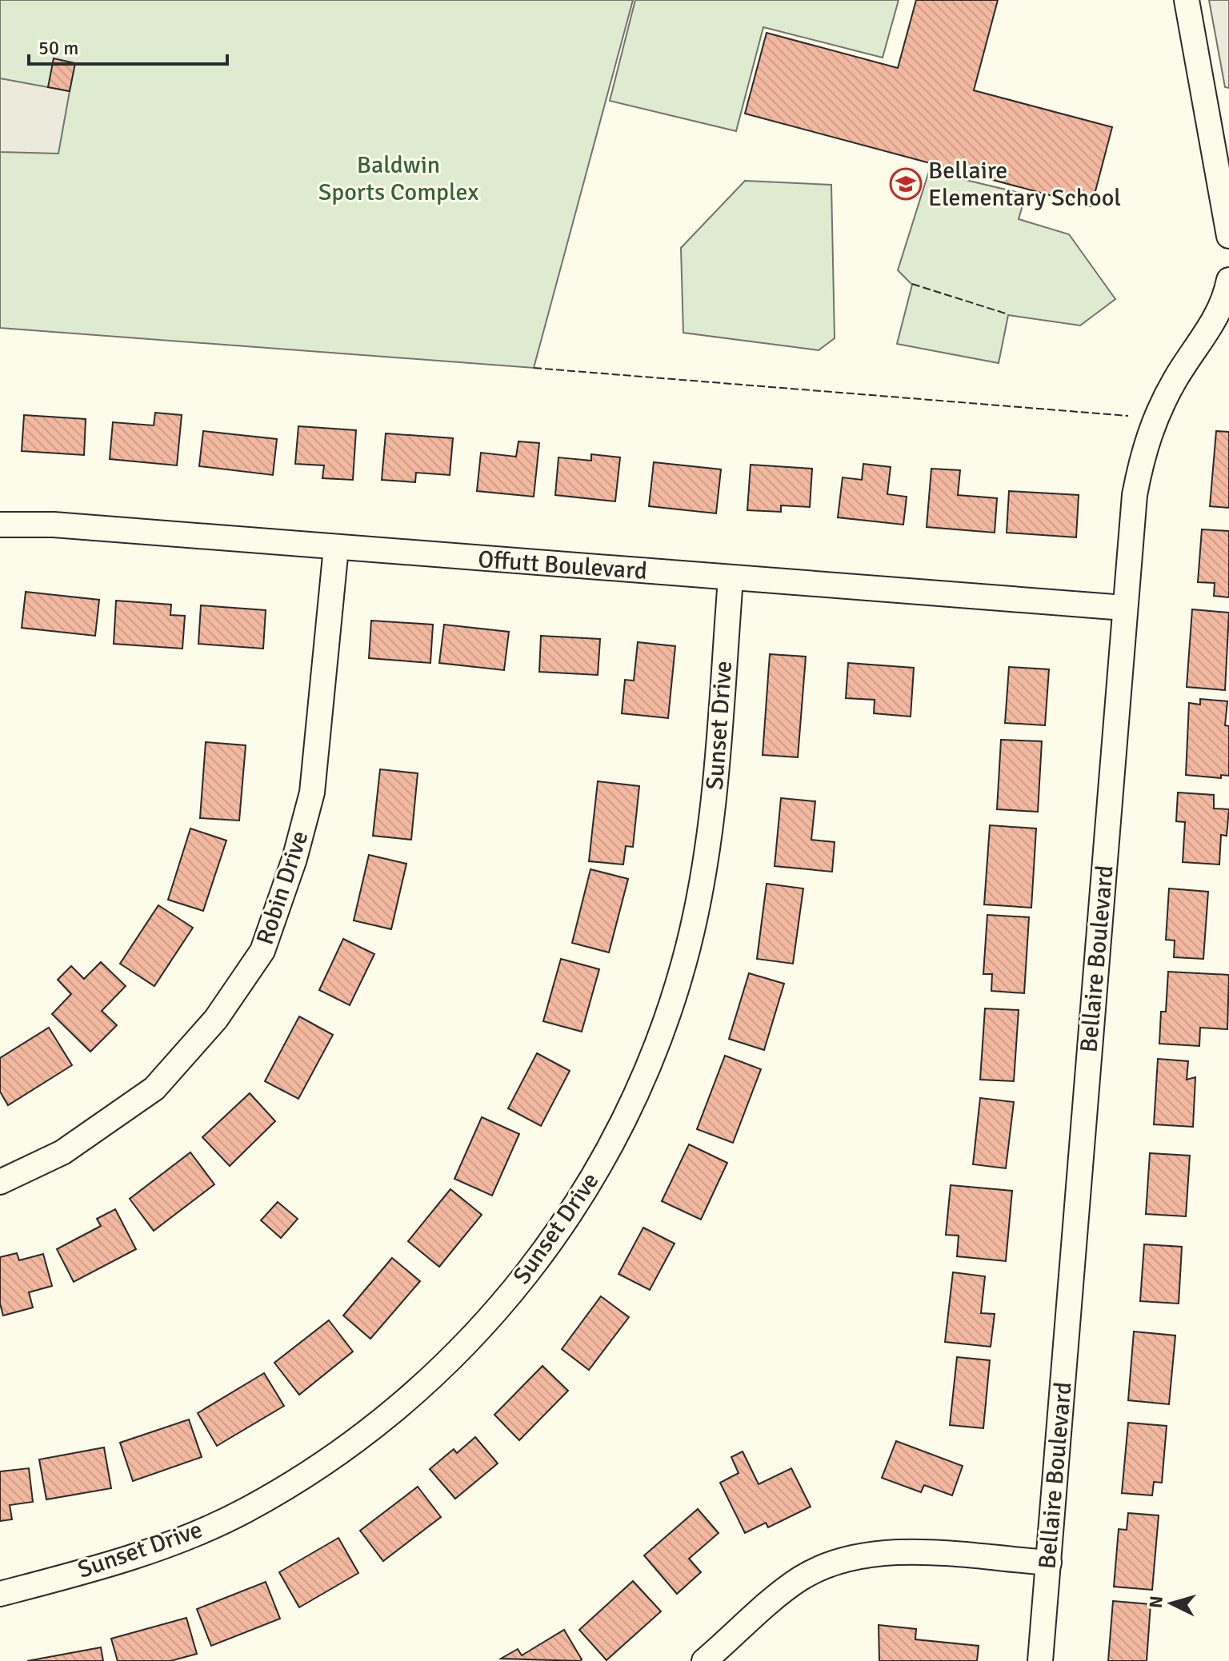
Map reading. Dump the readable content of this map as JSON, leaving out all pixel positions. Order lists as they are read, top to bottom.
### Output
{
  "streets": {
    "street": [
      "Offutt Boulevard",
      "Sunset Drive",
      "Robin Drive",
      "Bellaire Boulevard"
    ]
  },
  "crossings": [
    ["Offutt Boulevard", "Sunset Drive"],
    ["Offutt Boulevard", "Robin Drive"],
    ["Offutt Boulevard", "Bellaire Boulevard"]
  ],
  "parks": ["Baldwin Sports Complex"],
  "places": {
    "school or university": ["Bellaire Elementary School"]
  },
  "scale_bar": "50 m",
  "north": "left"
}
